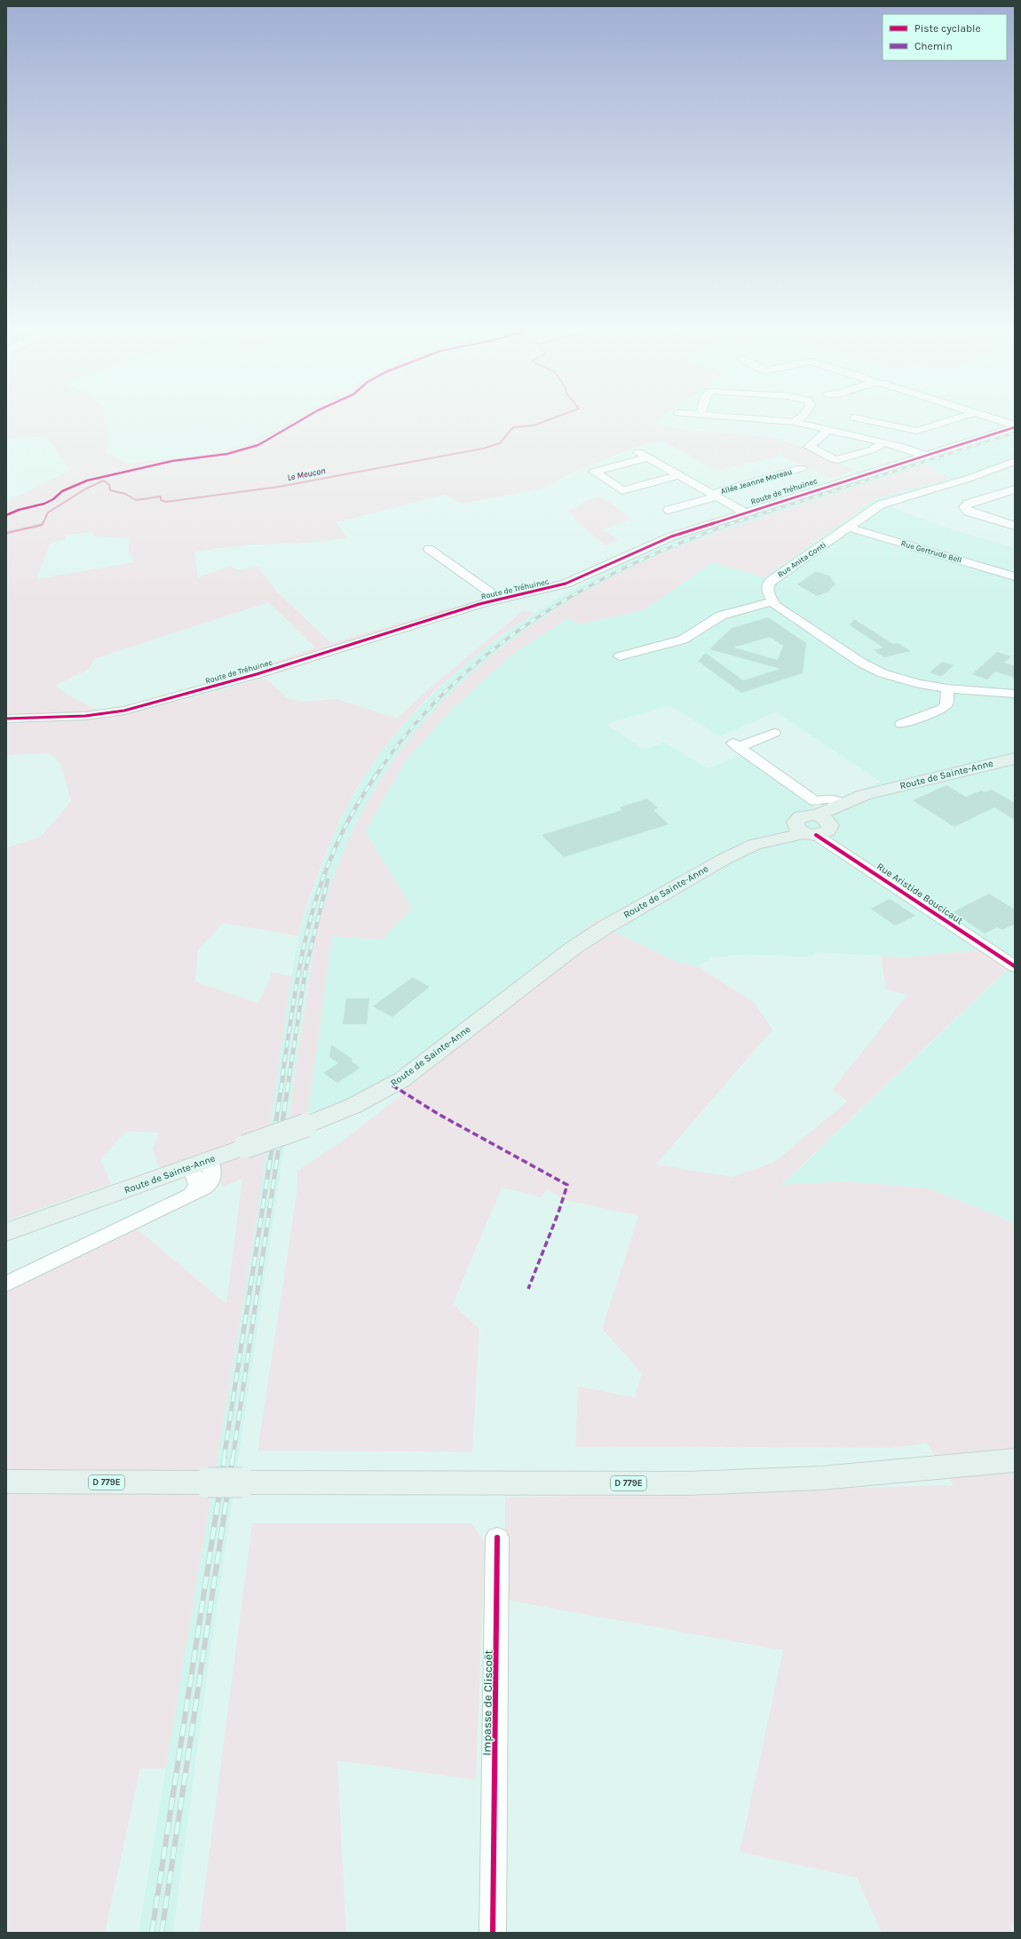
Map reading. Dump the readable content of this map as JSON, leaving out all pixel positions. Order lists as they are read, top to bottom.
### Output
{
  "streets": {
    "main road": ["Route de Sainte-Anne", "D 779E"],
    "street": [
      "Allée Jeanne Moreau",
      "Route de Tréhuinec",
      "Rue Gertrude Bell",
      "Rue Anita Conti",
      "Rue Aristide Boucicaut",
      "Impasse de Cliscoët"
    ]
  },
  "crossings": [
    ["Rue Gertrude Bell", "Rue Anita Conti"],
    ["Route de Sainte-Anne", "Rue Aristide Boucicaut"]
  ],
  "water": ["Le Meucon"],
  "legend": ["Piste cyclable", "Chemin"]
}
